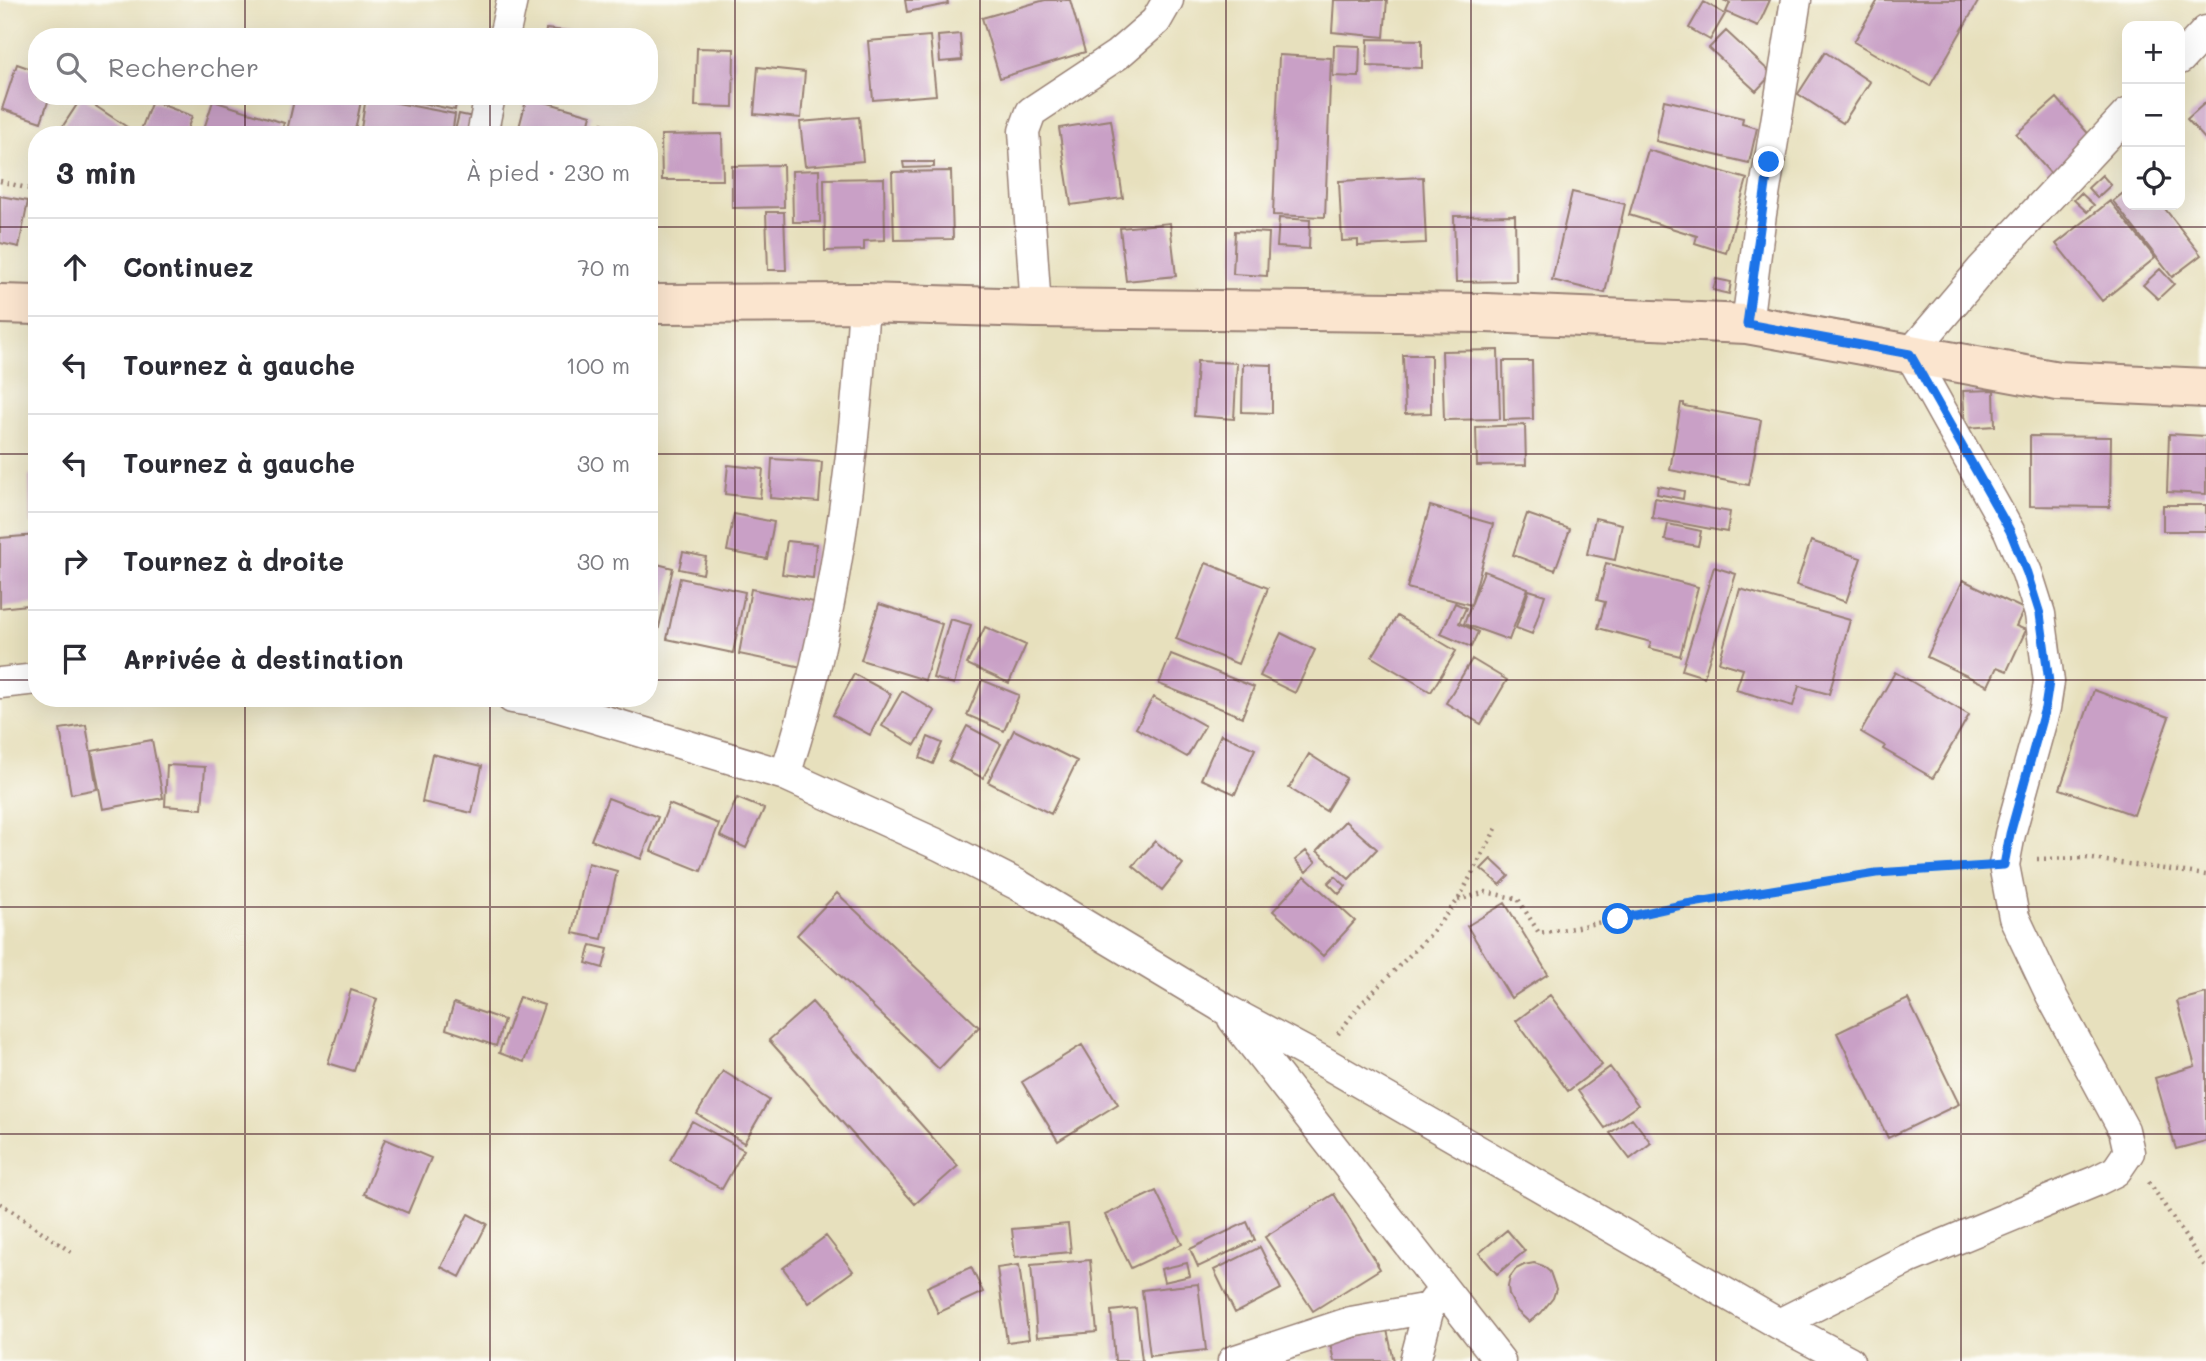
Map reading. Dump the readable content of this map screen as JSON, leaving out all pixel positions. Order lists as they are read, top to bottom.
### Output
{
  "page": {
    "map_buttons": ["+", "−"],
    "search": "Rechercher",
    "heading": ["3 min", "À pied · 230 m"],
    "list": [
      ["Continuez", "70 m"],
      ["Tournez à gauche", "100 m"],
      ["Tournez à gauche", "30 m"],
      ["Tournez à droite", "30 m"],
      "Arrivée à destination"
    ]
  }
}
